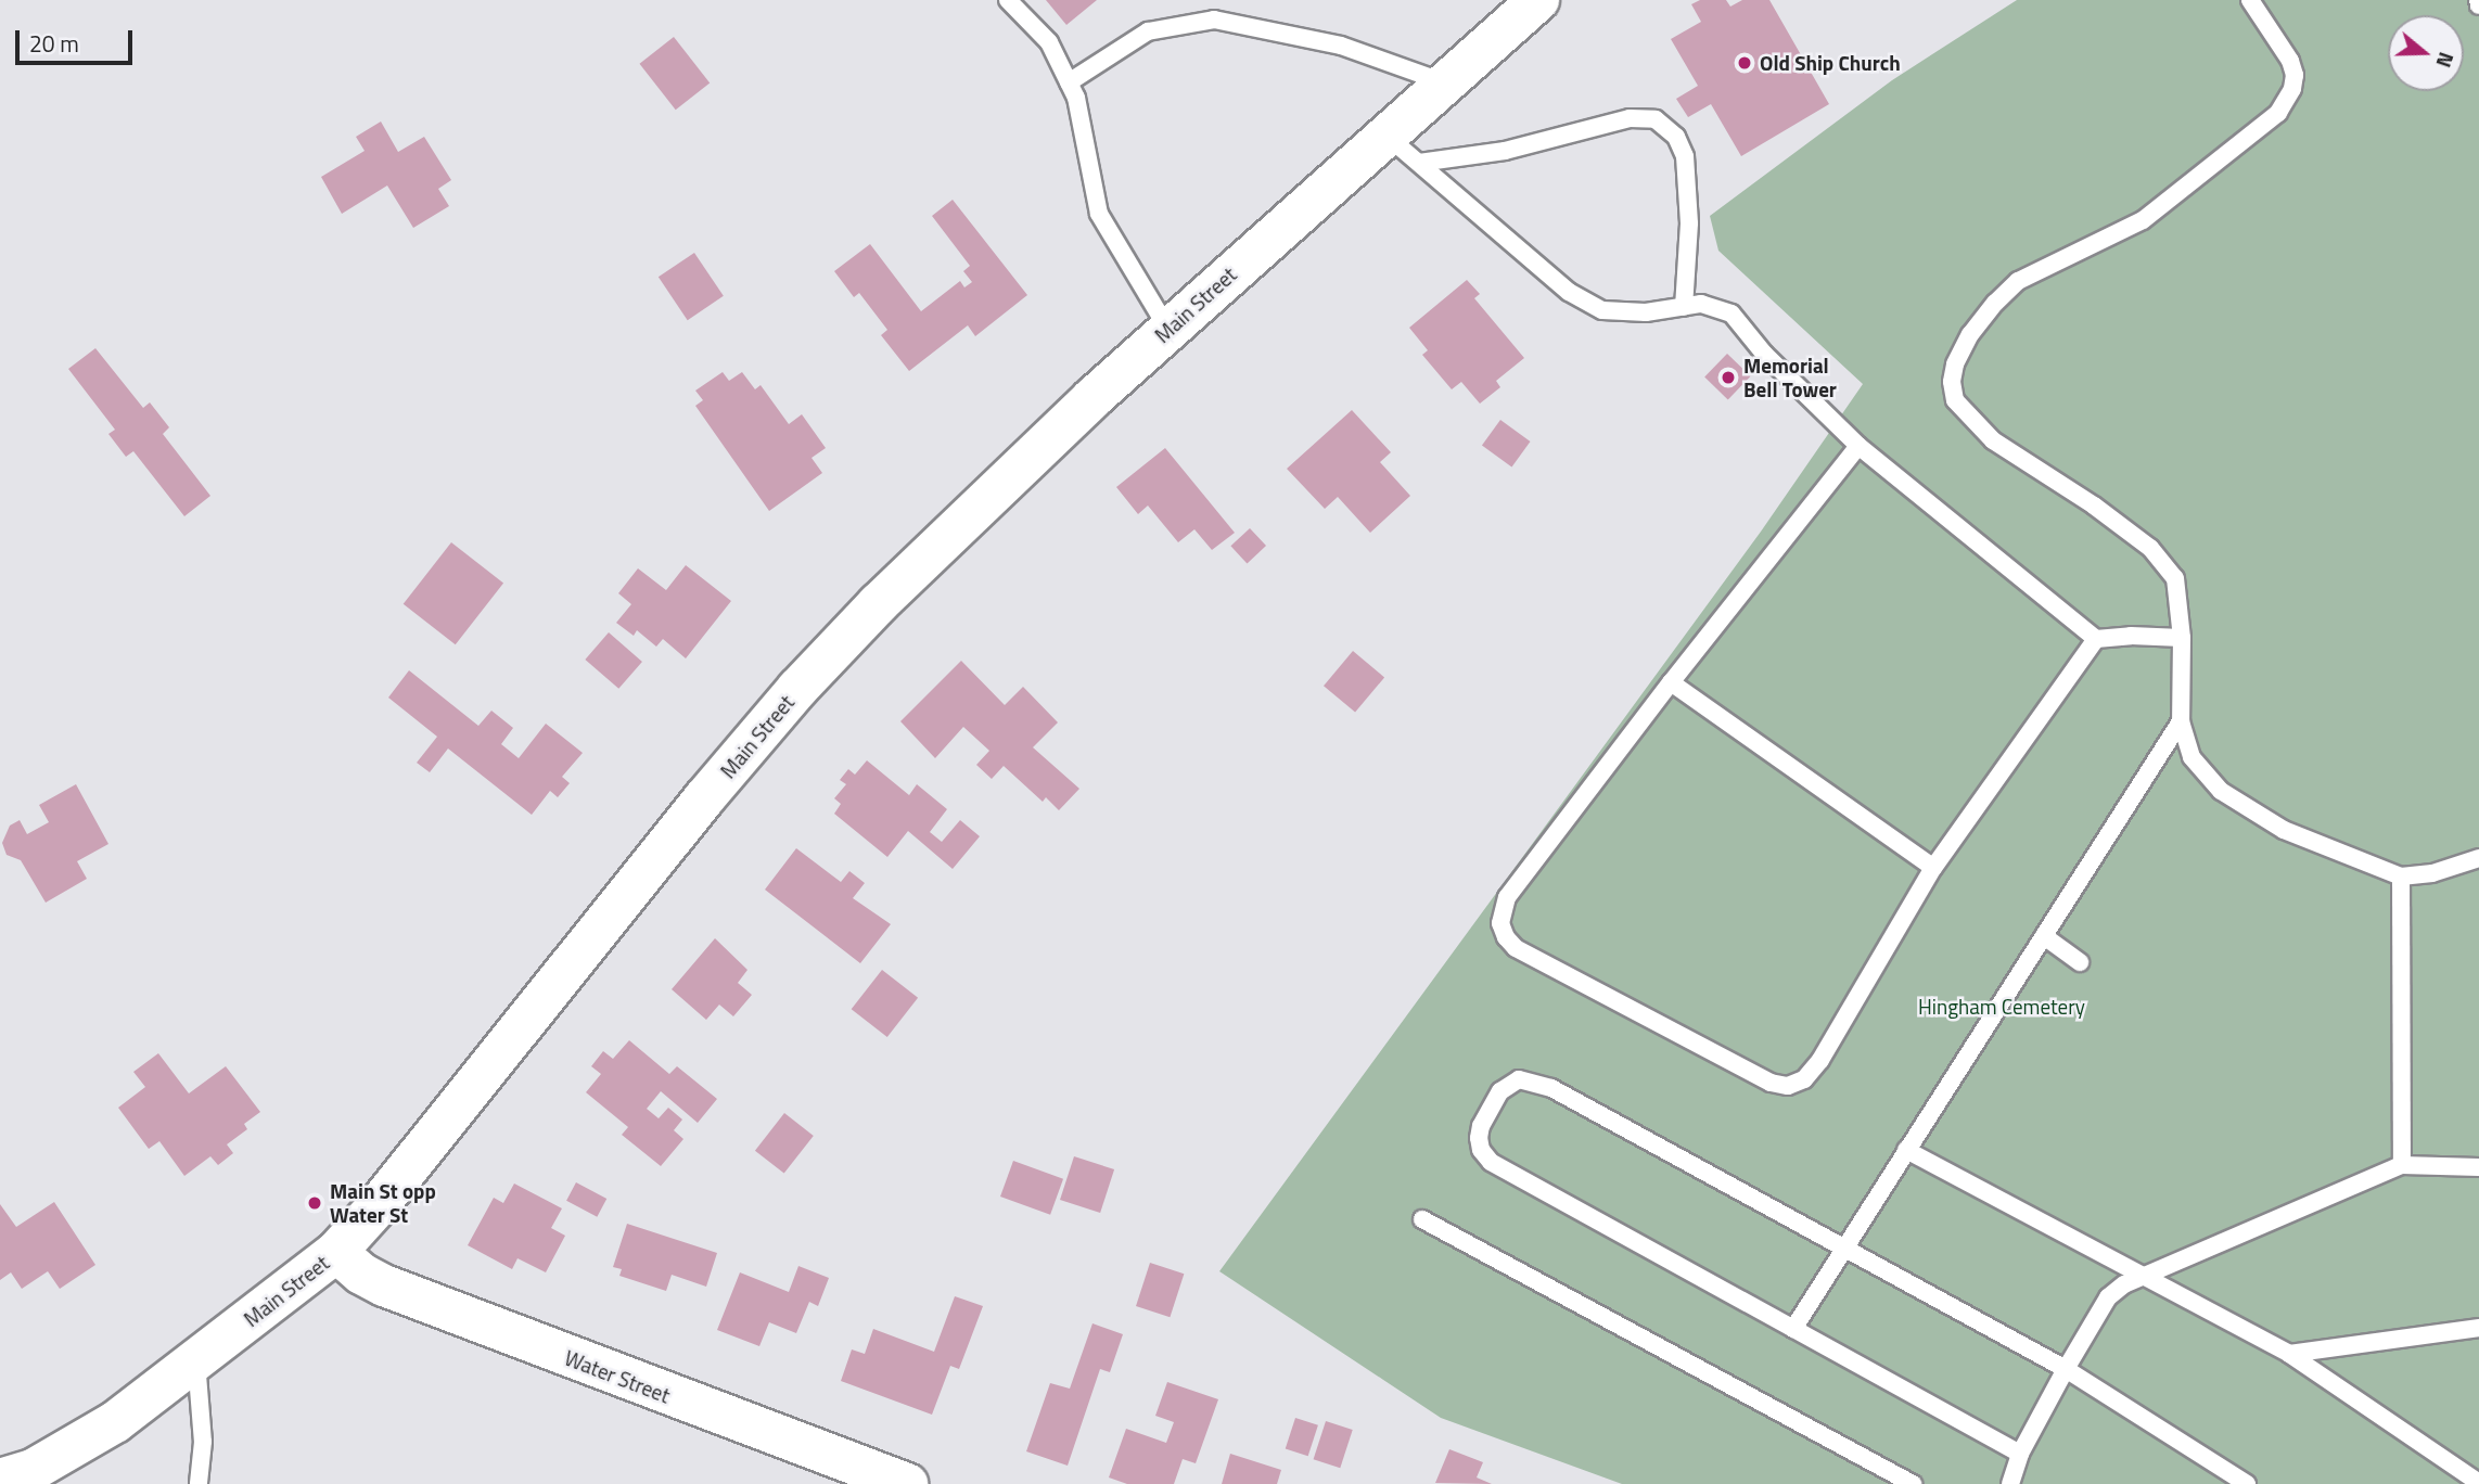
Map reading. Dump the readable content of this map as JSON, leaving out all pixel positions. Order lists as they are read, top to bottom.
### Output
{
  "streets": {
    "main road": ["Main Street", "Water Street"]
  },
  "crossings": [
    ["Main Street", "Water Street"]
  ],
  "parks": ["Hingham Cemetery"],
  "places": ["Old Ship Church", "Memorial Bell Tower", "Main St opp Water St"],
  "scale_bar": "20 m",
  "north": "right"
}
